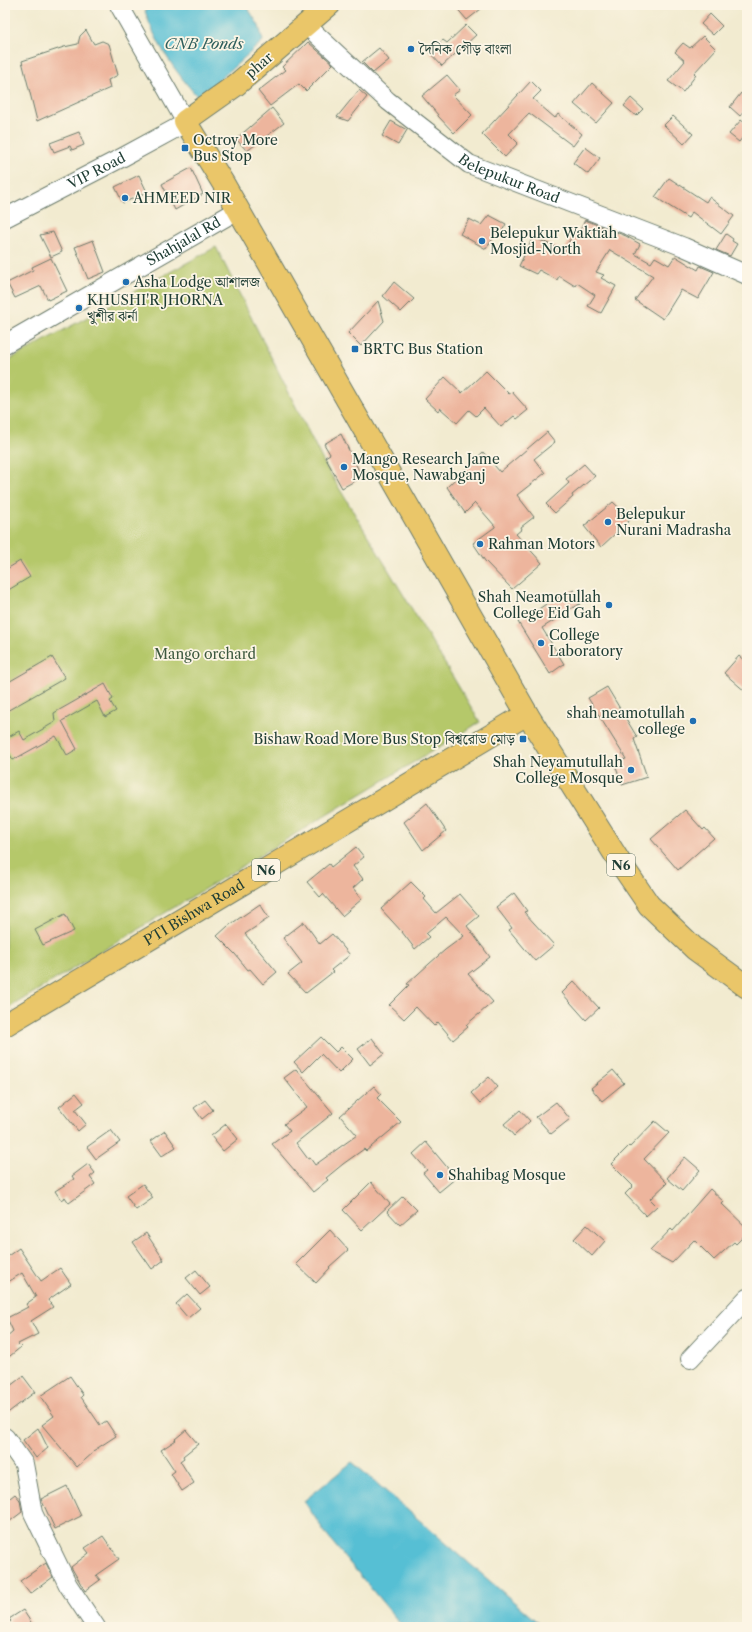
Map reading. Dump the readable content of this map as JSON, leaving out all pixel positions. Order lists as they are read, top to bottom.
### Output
{
  "streets": {
    "main road": ["phar", "N6", "PTI Bishwa Road"],
    "street": ["VIP Road", "Belepukur Road", "Shahjalal Rd"]
  },
  "crossings": [
    ["phar", "VIP Road"],
    ["phar", "Belepukur Road"],
    ["N6", "PTI Bishwa Road"]
  ],
  "water": ["CNB Ponds"],
  "parks": ["Mango orchard"],
  "places": {
    "other": [
      "দৈনিক গৌড় বাংলা",
      "AHMEED NIR",
      "Belepukur Waktiah Mosjid-North",
      "Asha Lodge আশালজ",
      "KHUSHI'R JHORNA খুশীর ঝর্না",
      "Mango Research Jame Mosque, Nawabganj",
      "Belepukur Nurani Madrasha",
      "Rahman Motors",
      "Shah Neamotullah College Eid Gah",
      "College Laboratory",
      "shah neamotullah college",
      "Shah Neyamutullah College Mosque",
      "Shahibag Mosque"
    ],
    "transit": ["Octroy More Bus Stop", "BRTC Bus Station", "Bishaw Road More Bus Stop বিশ্বরোড মোড়"]
  }
}
